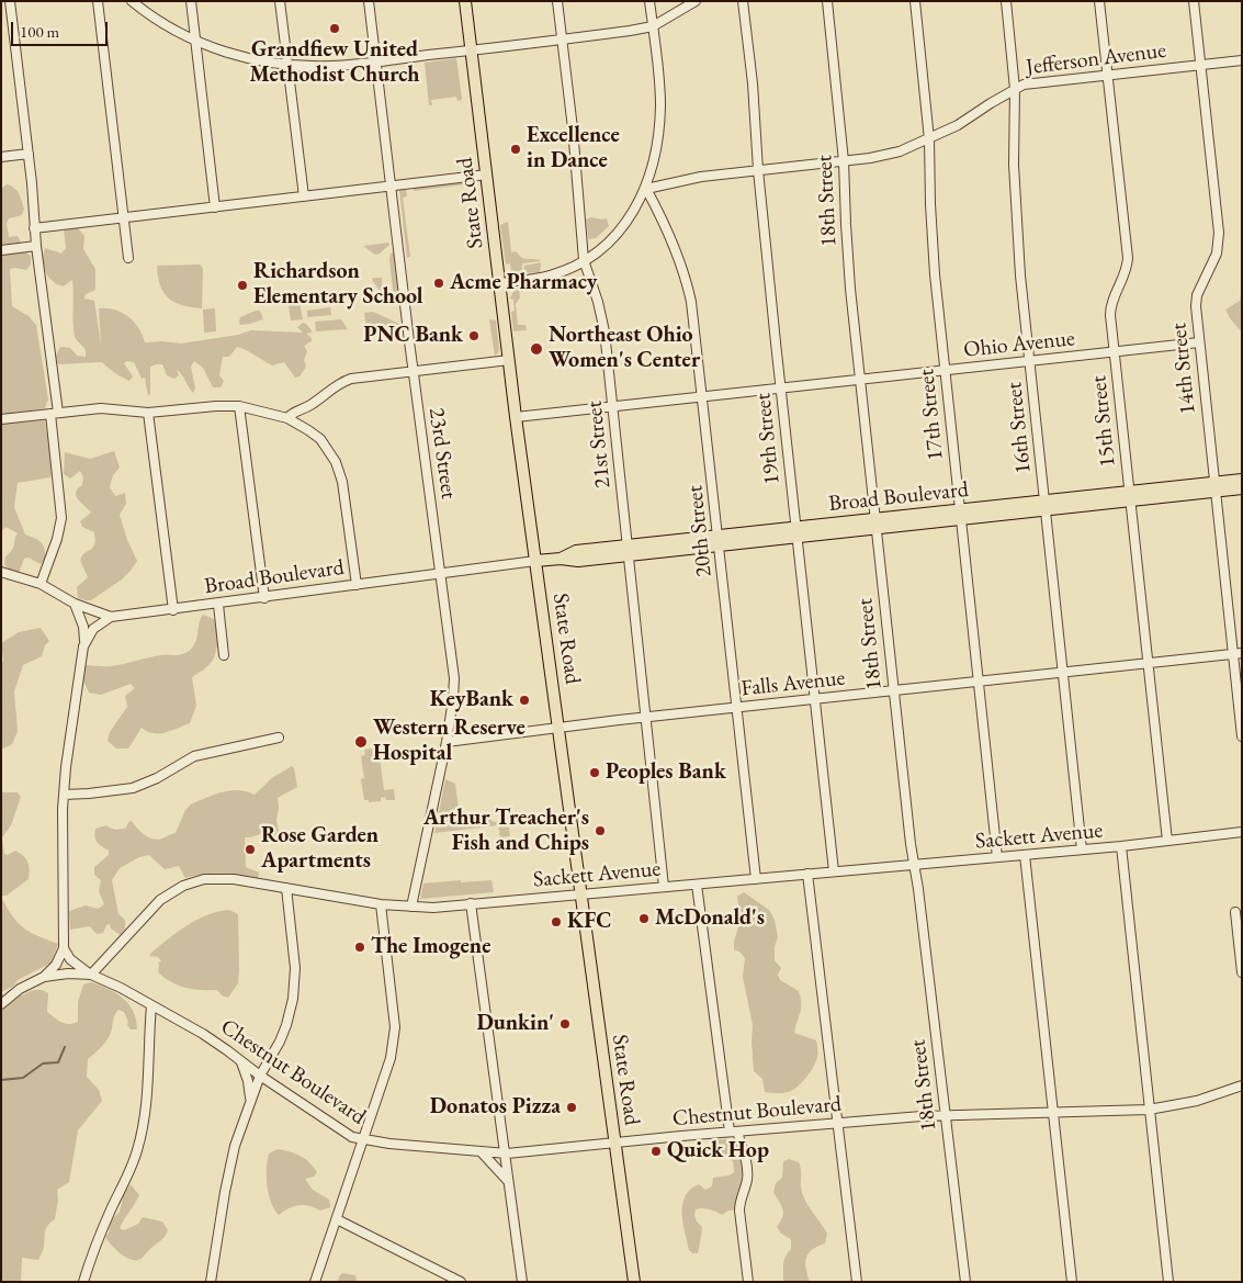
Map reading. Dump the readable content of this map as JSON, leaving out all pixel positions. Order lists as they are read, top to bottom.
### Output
{
  "streets": {
    "main road": ["State Road", "Broad Boulevard"],
    "street": [
      "Jefferson Avenue",
      "18th Street",
      "Ohio Avenue",
      "14th Street",
      "17th Street",
      "15th Street",
      "16th Street",
      "19th Street",
      "21st Street",
      "23rd Street",
      "20th Street",
      "Falls Avenue",
      "Sackett Avenue",
      "Chestnut Boulevard"
    ]
  },
  "crossings": [
    ["Jefferson Avenue", "18th Street"],
    ["Jefferson Avenue", "14th Street"],
    ["Jefferson Avenue", "17th Street"],
    ["Jefferson Avenue", "15th Street"],
    ["Jefferson Avenue", "16th Street"],
    ["Jefferson Avenue", "19th Street"],
    ["Jefferson Avenue", "20th Street"],
    ["18th Street", "Ohio Avenue"],
    ["18th Street", "Broad Boulevard"],
    ["18th Street", "Falls Avenue"],
    ["18th Street", "Sackett Avenue"],
    ["18th Street", "Chestnut Boulevard"],
    ["State Road", "Ohio Avenue"],
    ["State Road", "Broad Boulevard"],
    ["State Road", "Falls Avenue"],
    ["State Road", "Sackett Avenue"],
    ["State Road", "Chestnut Boulevard"],
    ["Ohio Avenue", "14th Street"],
    ["Ohio Avenue", "17th Street"],
    ["Ohio Avenue", "15th Street"],
    ["Ohio Avenue", "16th Street"],
    ["Ohio Avenue", "19th Street"],
    ["Ohio Avenue", "21st Street"],
    ["Ohio Avenue", "20th Street"],
    ["14th Street", "Broad Boulevard"],
    ["14th Street", "Falls Avenue"],
    ["17th Street", "Broad Boulevard"],
    ["17th Street", "Falls Avenue"],
    ["17th Street", "Sackett Avenue"],
    ["15th Street", "Broad Boulevard"],
    ["15th Street", "Falls Avenue"],
    ["15th Street", "Sackett Avenue"],
    ["16th Street", "Broad Boulevard"],
    ["16th Street", "Falls Avenue"],
    ["16th Street", "Sackett Avenue"],
    ["19th Street", "Broad Boulevard"],
    ["19th Street", "Falls Avenue"],
    ["19th Street", "Sackett Avenue"],
    ["21st Street", "Broad Boulevard"],
    ["21st Street", "Falls Avenue"],
    ["21st Street", "Sackett Avenue"],
    ["23rd Street", "Broad Boulevard"],
    ["23rd Street", "Falls Avenue"],
    ["23rd Street", "Sackett Avenue"],
    ["Broad Boulevard", "20th Street"],
    ["20th Street", "Falls Avenue"],
    ["20th Street", "Sackett Avenue"],
    ["Sackett Avenue", "Chestnut Boulevard"]
  ],
  "places": [
    "Grandfiew United Methodist Church",
    "Excellence in Dance",
    "Acme Pharmacy",
    "Richardson Elementary School",
    "PNC Bank",
    "Northeast Ohio Women's Center",
    "KeyBank",
    "Western Reserve Hospital",
    "Peoples Bank",
    "Arthur Treacher's Fish and Chips",
    "Rose Garden Apartments",
    "McDonald's",
    "KFC",
    "The Imogene",
    "Dunkin'",
    "Donatos Pizza",
    "Quick Hop"
  ],
  "scale_bar": "100 m"
}
